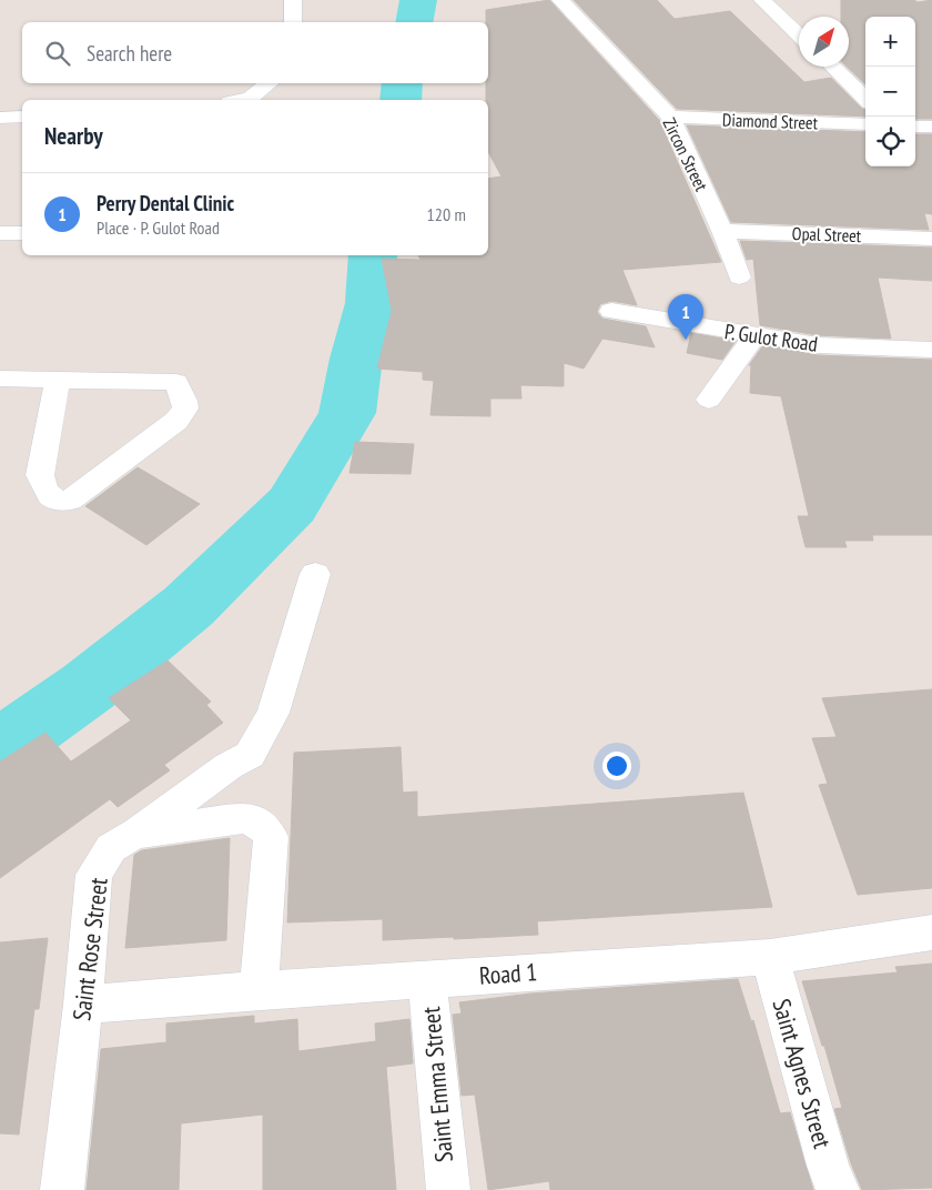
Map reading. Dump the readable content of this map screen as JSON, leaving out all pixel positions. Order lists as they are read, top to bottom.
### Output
{
  "streets": {
    "street": [
      "Diamond Street",
      "Zircon Street",
      "Opal Street",
      "P. Gulot Road",
      "Saint Rose Street",
      "Road 1",
      "Saint Agnes Street",
      "Saint Emma Street"
    ]
  },
  "crossings": [
    ["Diamond Street", "Zircon Street"],
    ["Zircon Street", "Opal Street"],
    ["Saint Rose Street", "Road 1"],
    ["Road 1", "Saint Agnes Street"],
    ["Road 1", "Saint Emma Street"]
  ],
  "north": "top right",
  "page": {
    "map_buttons": ["+", "−"],
    "search": "Search here",
    "heading": "Nearby",
    "list": [
      {
        "mark": "1",
        "name": "Perry Dental Clinic",
        "note": "Place · P. Gulot Road",
        "value": "120 m"
      }
    ],
    "pins": "1"
  }
}
